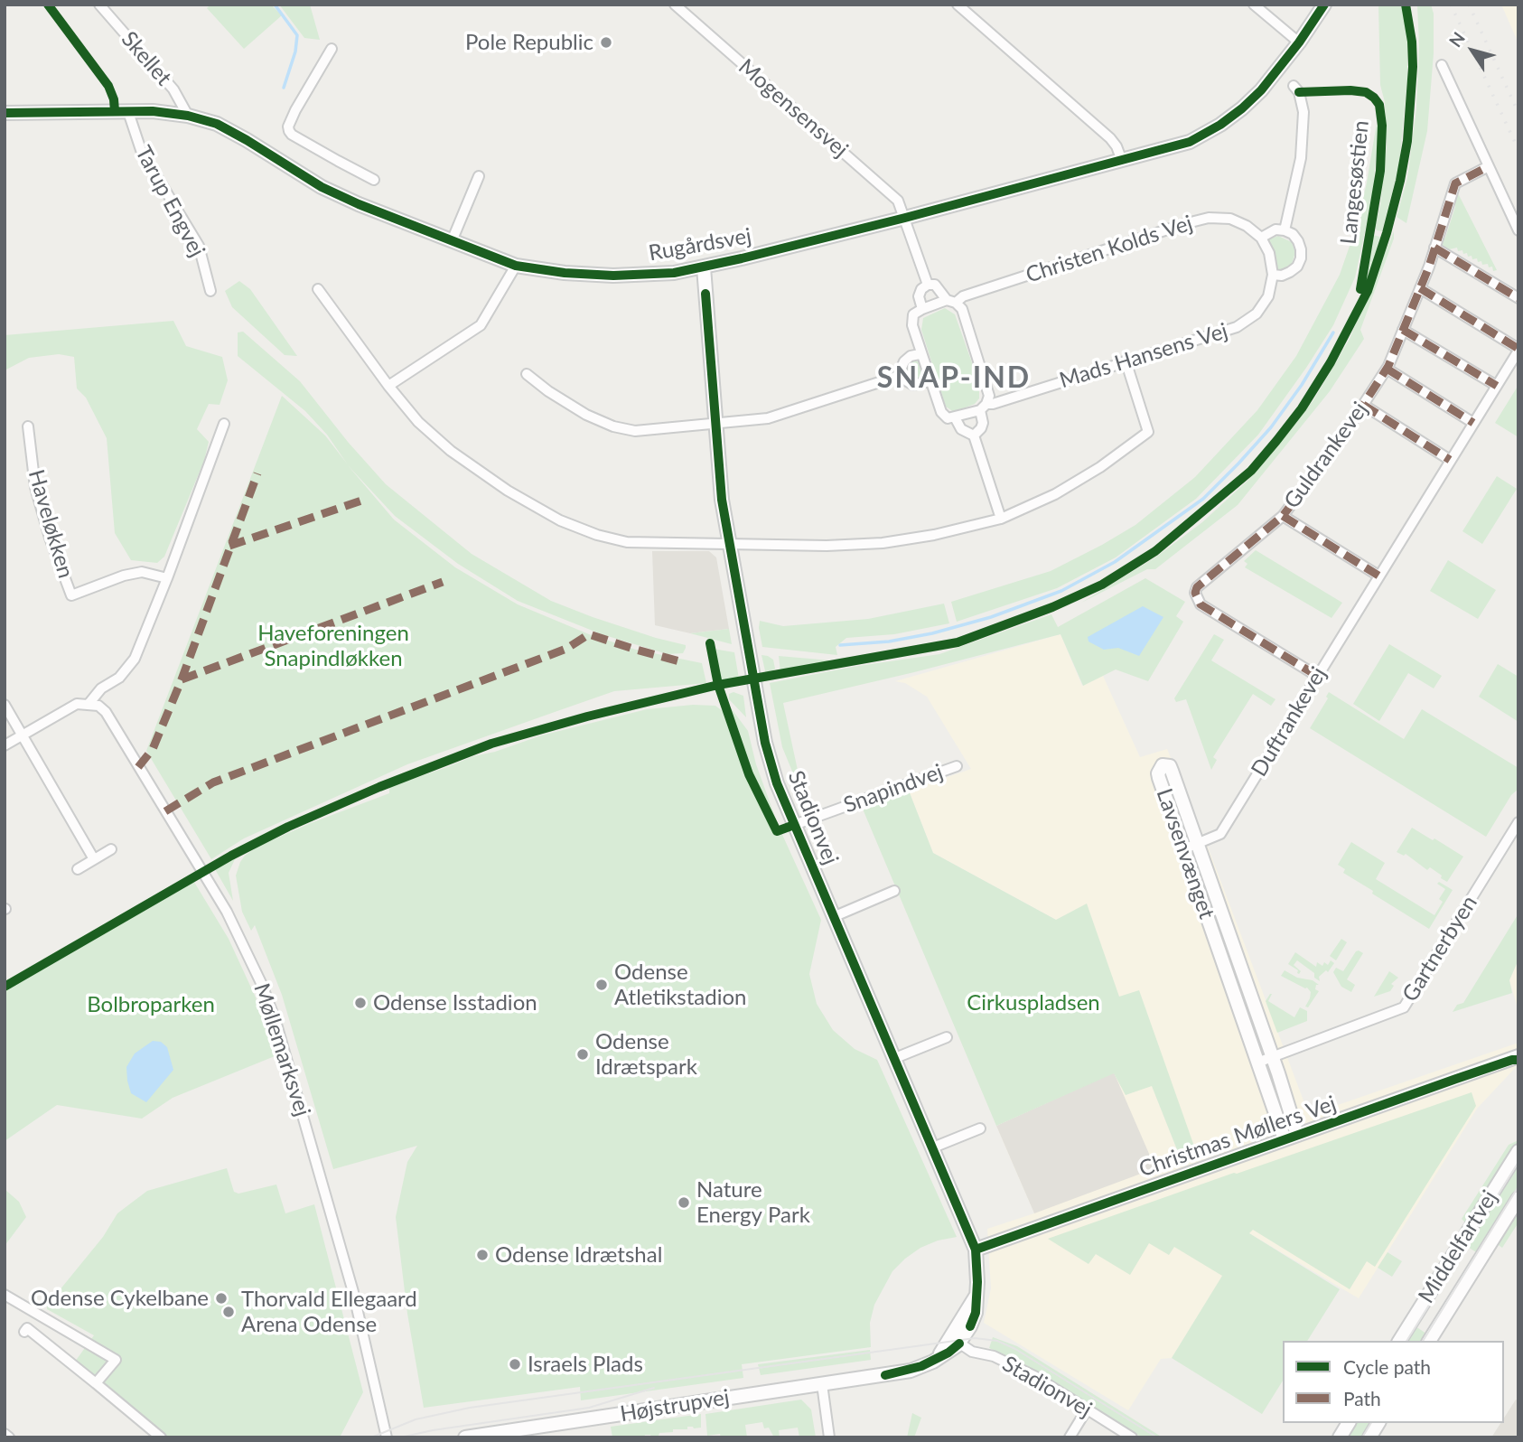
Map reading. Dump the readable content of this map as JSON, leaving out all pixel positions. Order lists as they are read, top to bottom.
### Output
{
  "streets": {
    "street": [
      "Skellet",
      "Mogensensvej",
      "Tarup Engvej",
      "Rugårdsvej",
      "Christen Kolds Vej",
      "Mads Hansens Vej",
      "Guldrankevej",
      "Haveløkken",
      "Duftrankevej",
      "Snapindvej",
      "Stadionvej",
      "Lavsenvænget",
      "Gartnerbyen",
      "Møllemarksvej",
      "Christmas Møllers Vej",
      "Middelfartvej",
      "Højstrupvej"
    ],
    "cycle path": ["Langesøstien"]
  },
  "crossings": [
    ["Skellet", "Rugårdsvej"],
    ["Mogensensvej", "Rugårdsvej"],
    ["Tarup Engvej", "Rugårdsvej"],
    ["Rugårdsvej", "Stadionvej"],
    ["Guldrankevej", "Duftrankevej"],
    ["Duftrankevej", "Lavsenvænget"],
    ["Snapindvej", "Stadionvej"],
    ["Stadionvej", "Christmas Møllers Vej"],
    ["Stadionvej", "Højstrupvej"],
    ["Lavsenvænget", "Gartnerbyen"],
    ["Lavsenvænget", "Christmas Møllers Vej"]
  ],
  "districts": ["SNAP-IND"],
  "parks": ["Haveforeningen Snapindløkken", "Cirkuspladsen", "Bolbroparken"],
  "places": [
    "Pole Republic",
    "Odense Atletikstadion",
    "Odense Isstadion",
    "Odense Idrætspark",
    "Nature Energy Park",
    "Odense Idrætshal",
    "Odense Cykelbane",
    "Thorvald Ellegaard Arena Odense",
    "Israels Plads"
  ],
  "legend": ["Cycle path", "Path"],
  "north": "top left"
}
